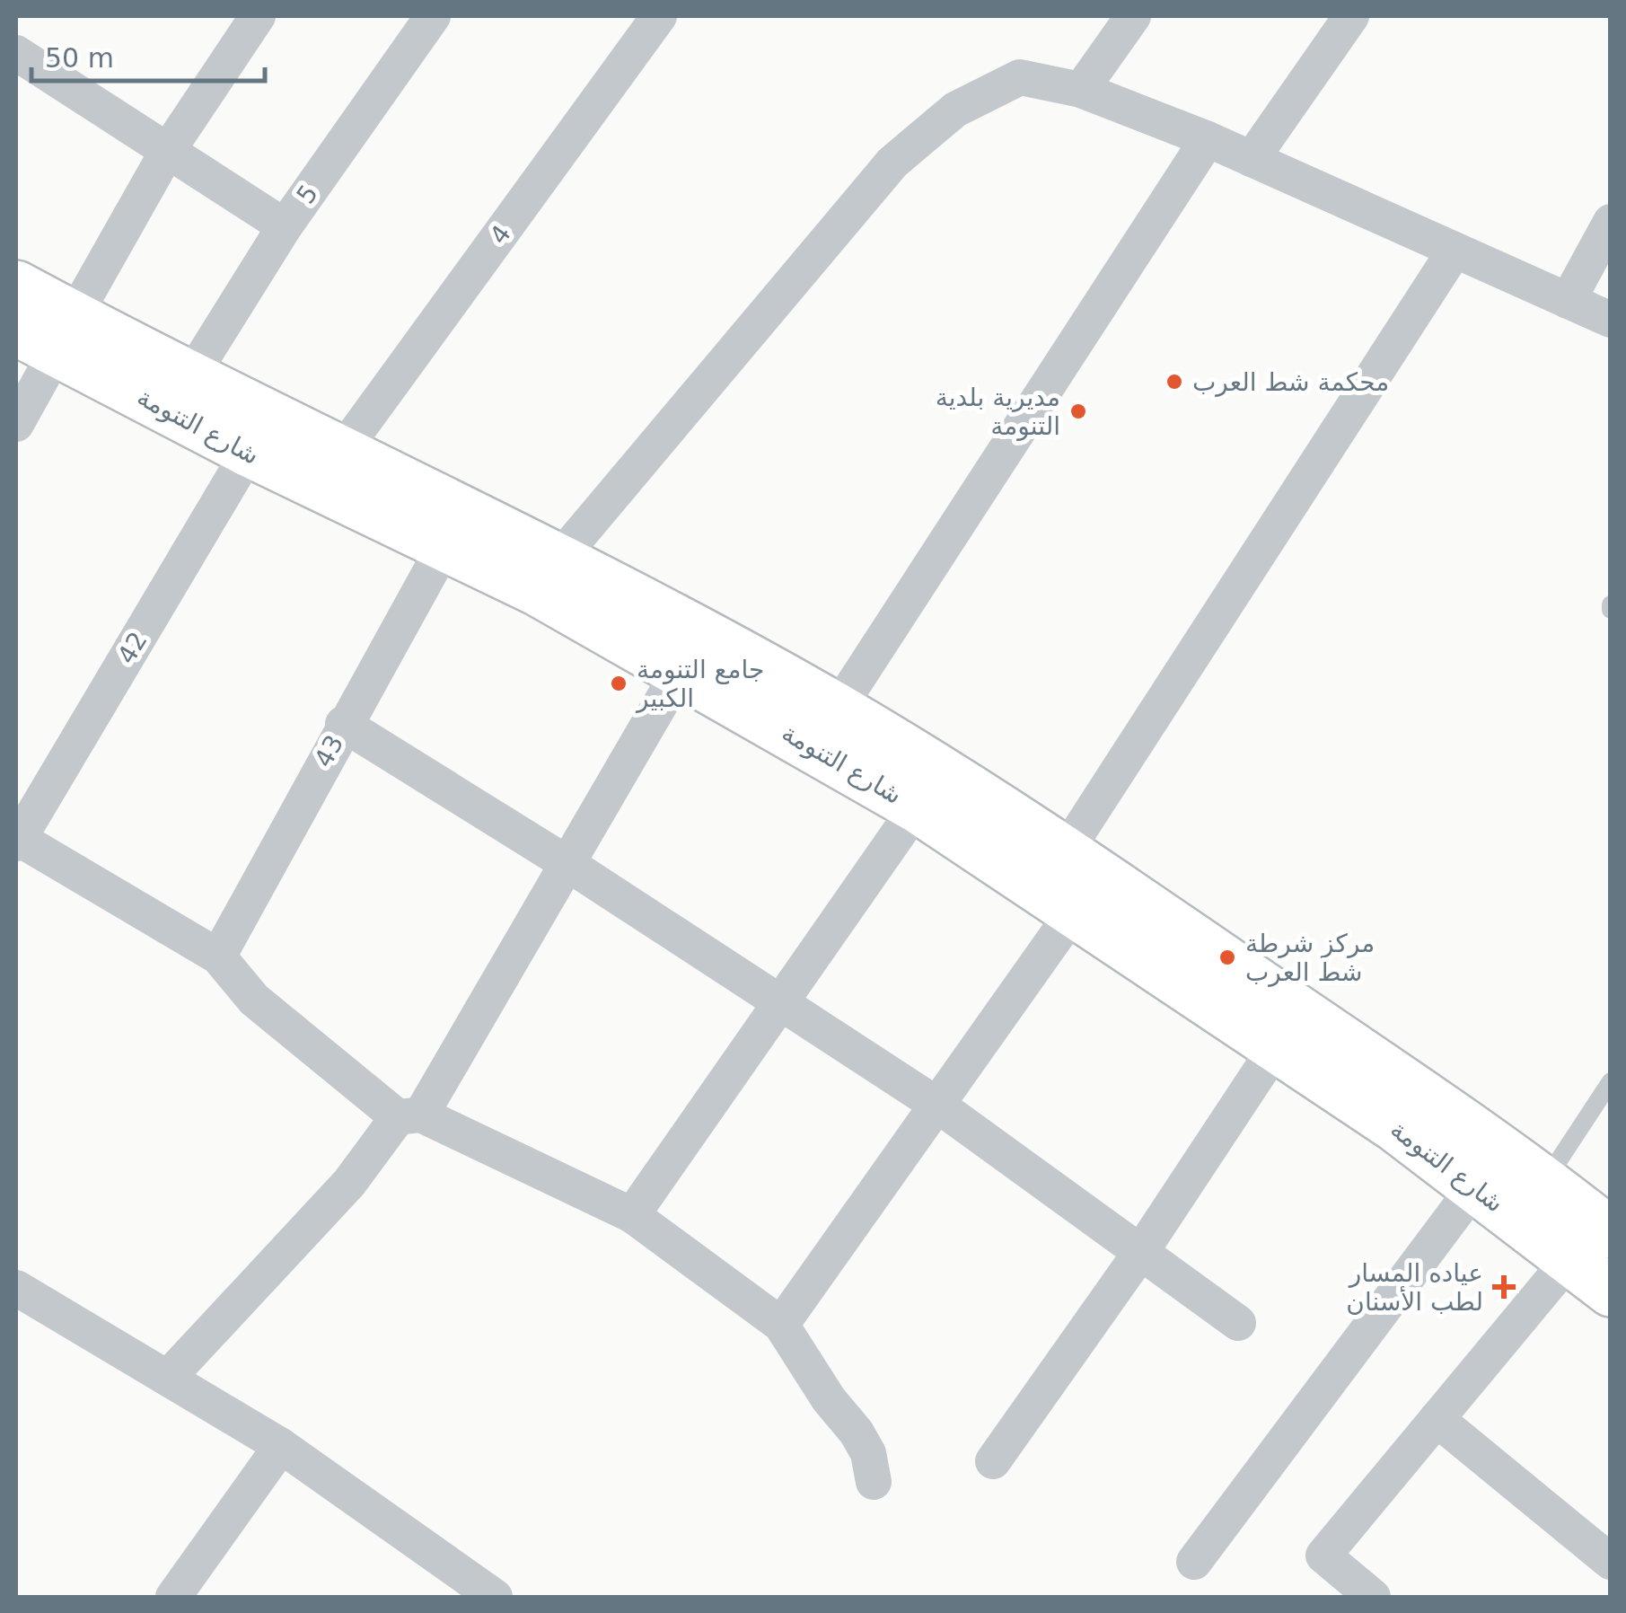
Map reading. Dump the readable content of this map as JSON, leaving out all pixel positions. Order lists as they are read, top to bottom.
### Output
{
  "streets": {
    "main road": ["شارع التنومة"],
    "street": [
      "5",
      "4",
      "42",
      "43"
    ]
  },
  "crossings": [
    ["5", "شارع التنومة"],
    ["4", "شارع التنومة"],
    ["شارع التنومة", "42"],
    ["شارع التنومة", "43"]
  ],
  "places": {
    "other": [
      "محكمة شط العرب",
      "مديرية بلدية التنومة",
      "جامع التنومة الكبير",
      "مركز شرطة شط العرب"
    ],
    "health": ["عياده المسار لطب الأسنان"]
  },
  "scale_bar": "50 m"
}
